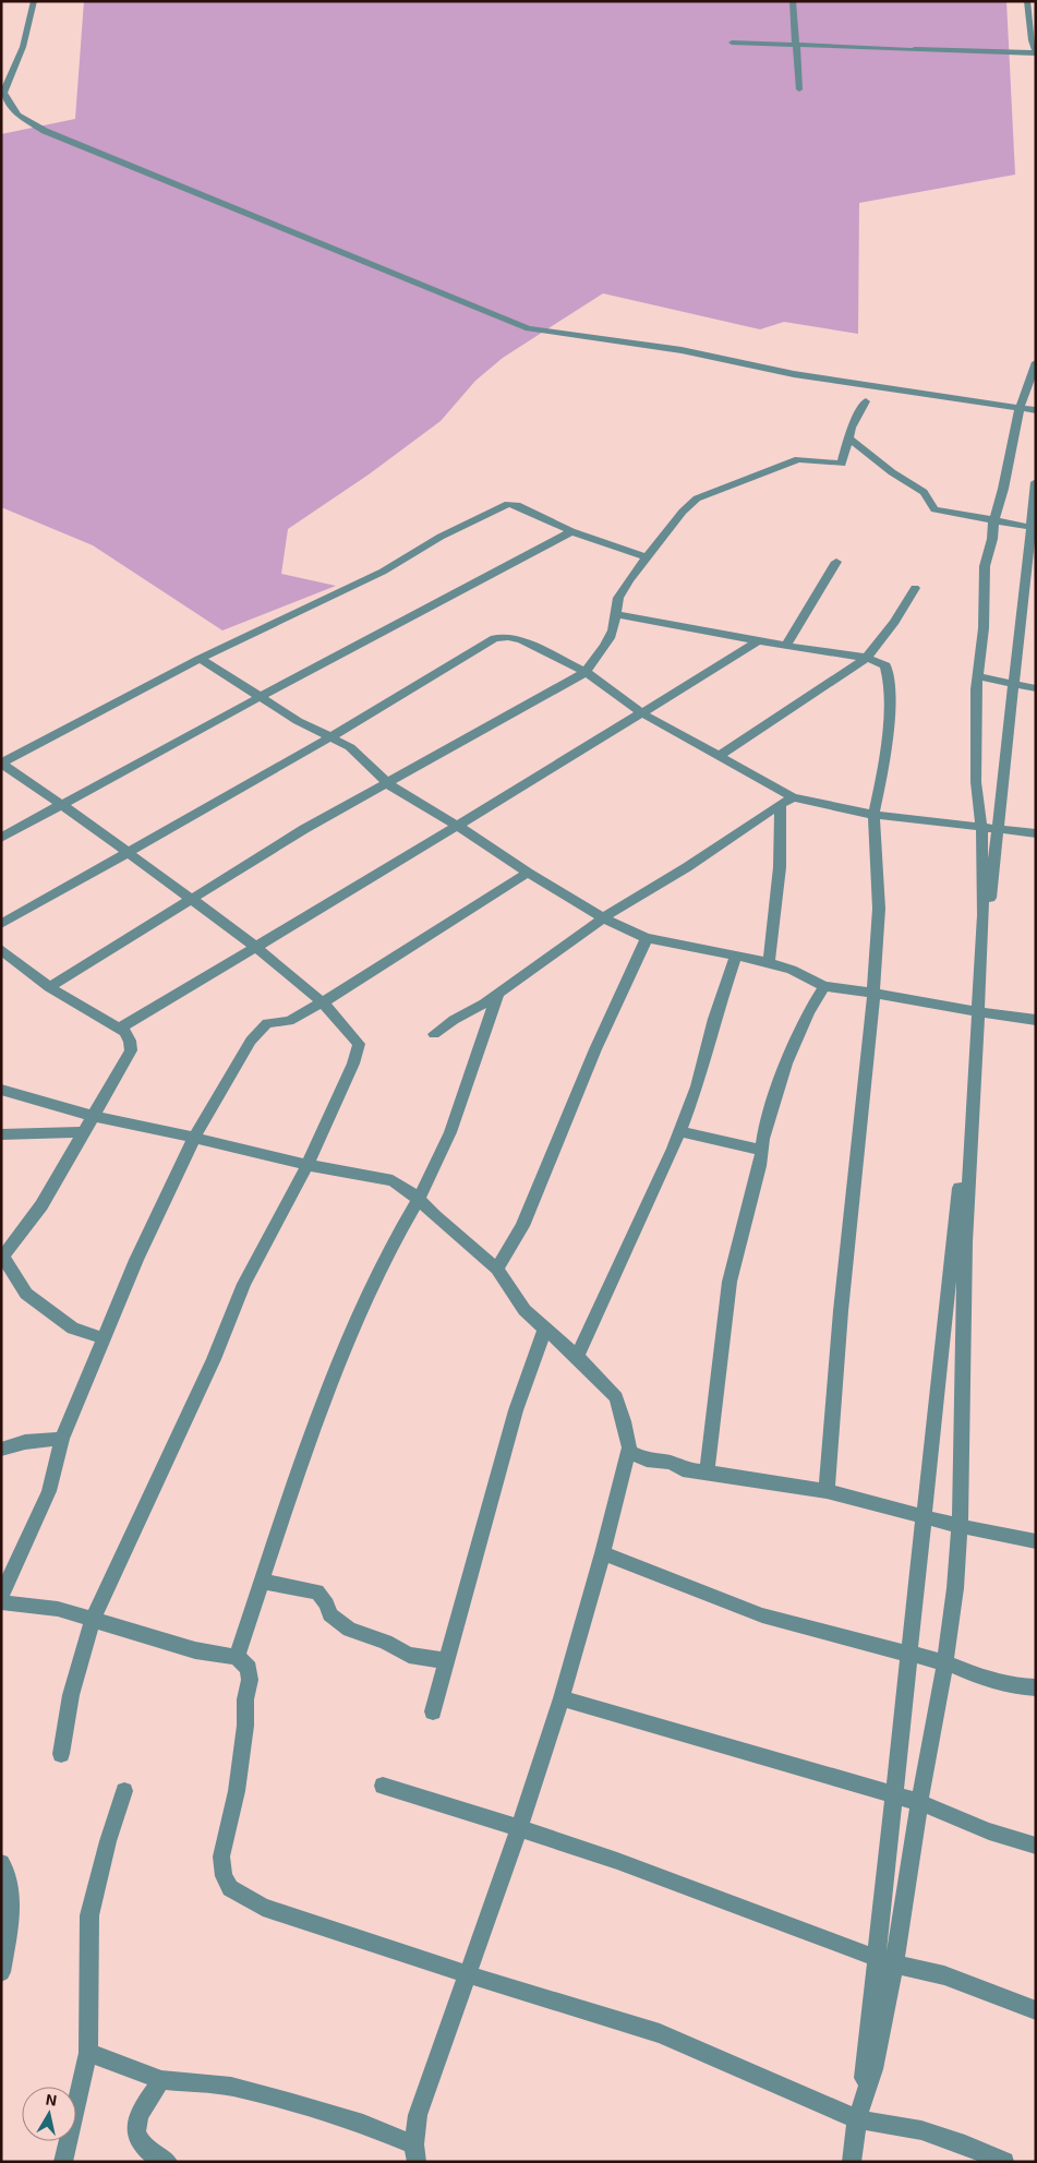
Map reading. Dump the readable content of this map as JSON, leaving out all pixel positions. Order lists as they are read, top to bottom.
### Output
{
  "north": "top"
}
